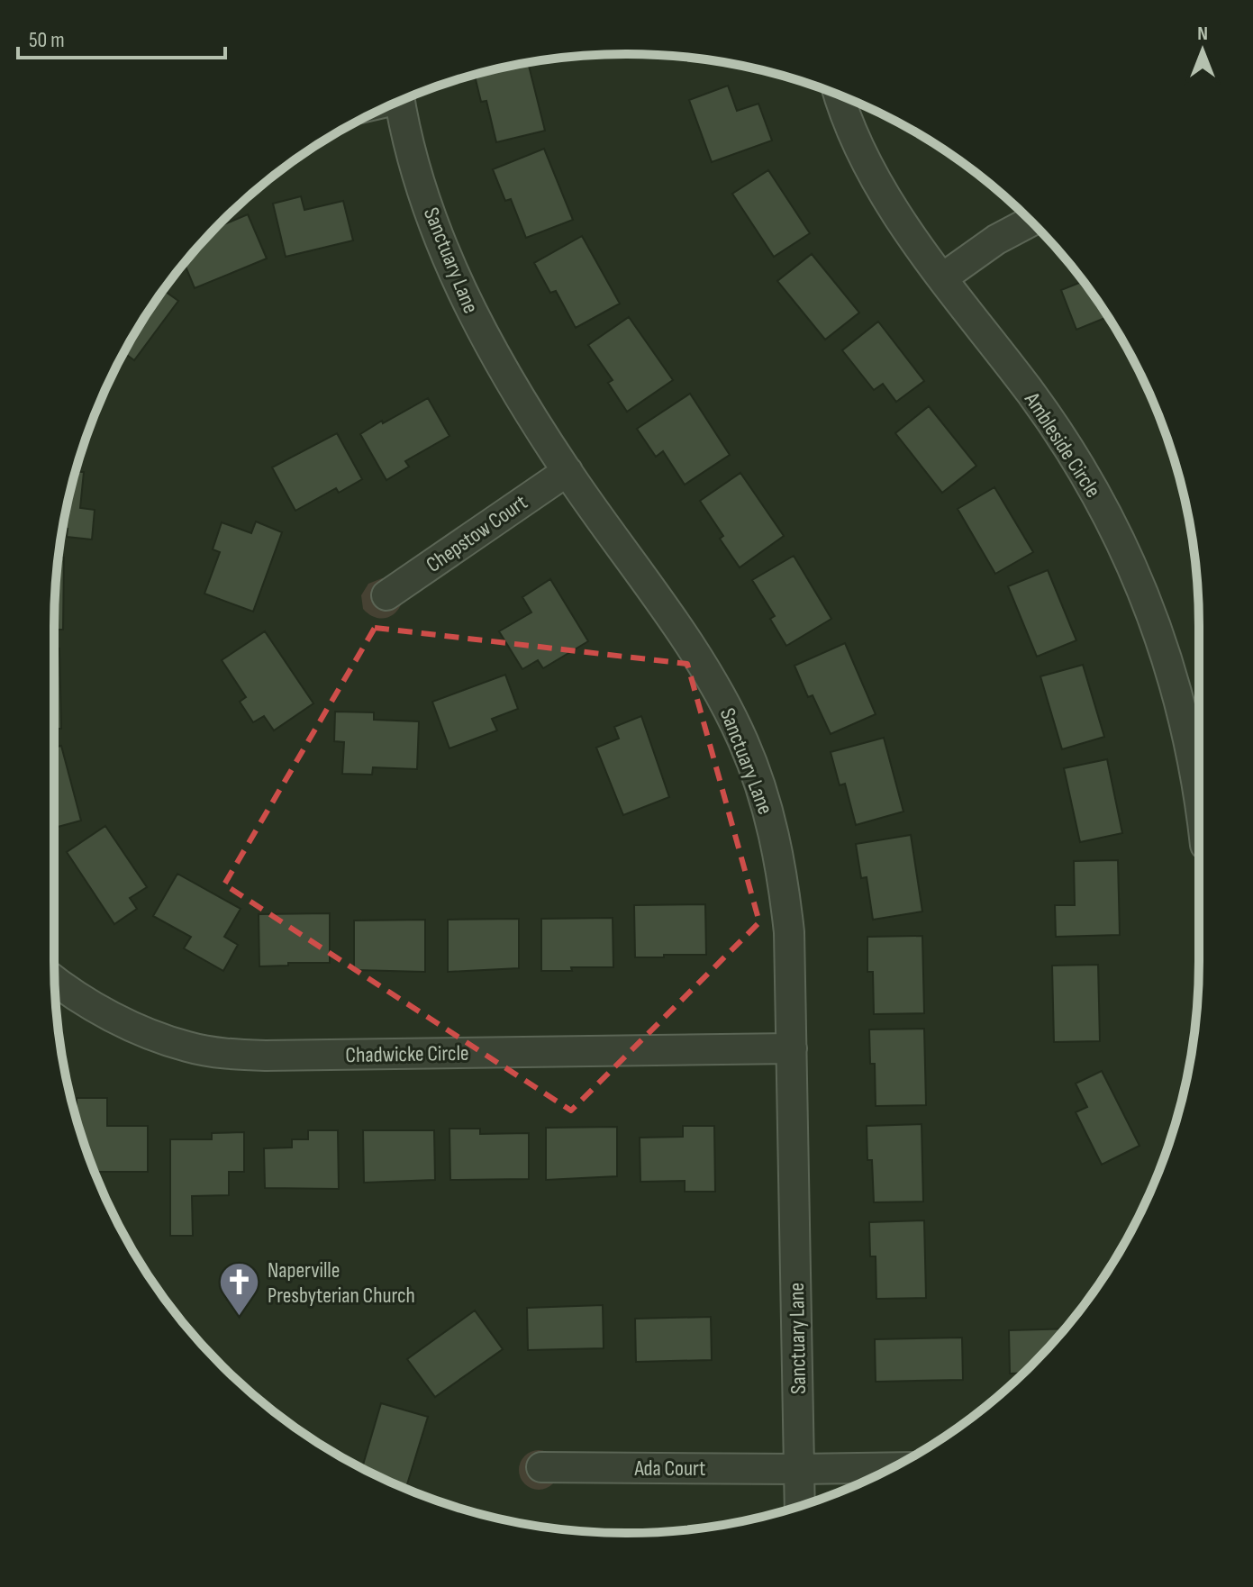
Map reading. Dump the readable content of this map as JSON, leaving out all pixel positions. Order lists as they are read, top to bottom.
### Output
{
  "streets": {
    "street": [
      "Sanctuary Lane",
      "Ambleside Circle",
      "Chepstow Court",
      "Chadwicke Circle",
      "Ada Court"
    ]
  },
  "crossings": [
    ["Sanctuary Lane", "Chepstow Court"],
    ["Sanctuary Lane", "Chadwicke Circle"],
    ["Sanctuary Lane", "Ada Court"]
  ],
  "places": {
    "church": ["Naperville Presbyterian Church"]
  },
  "scale_bar": "50 m",
  "north": "top"
}
